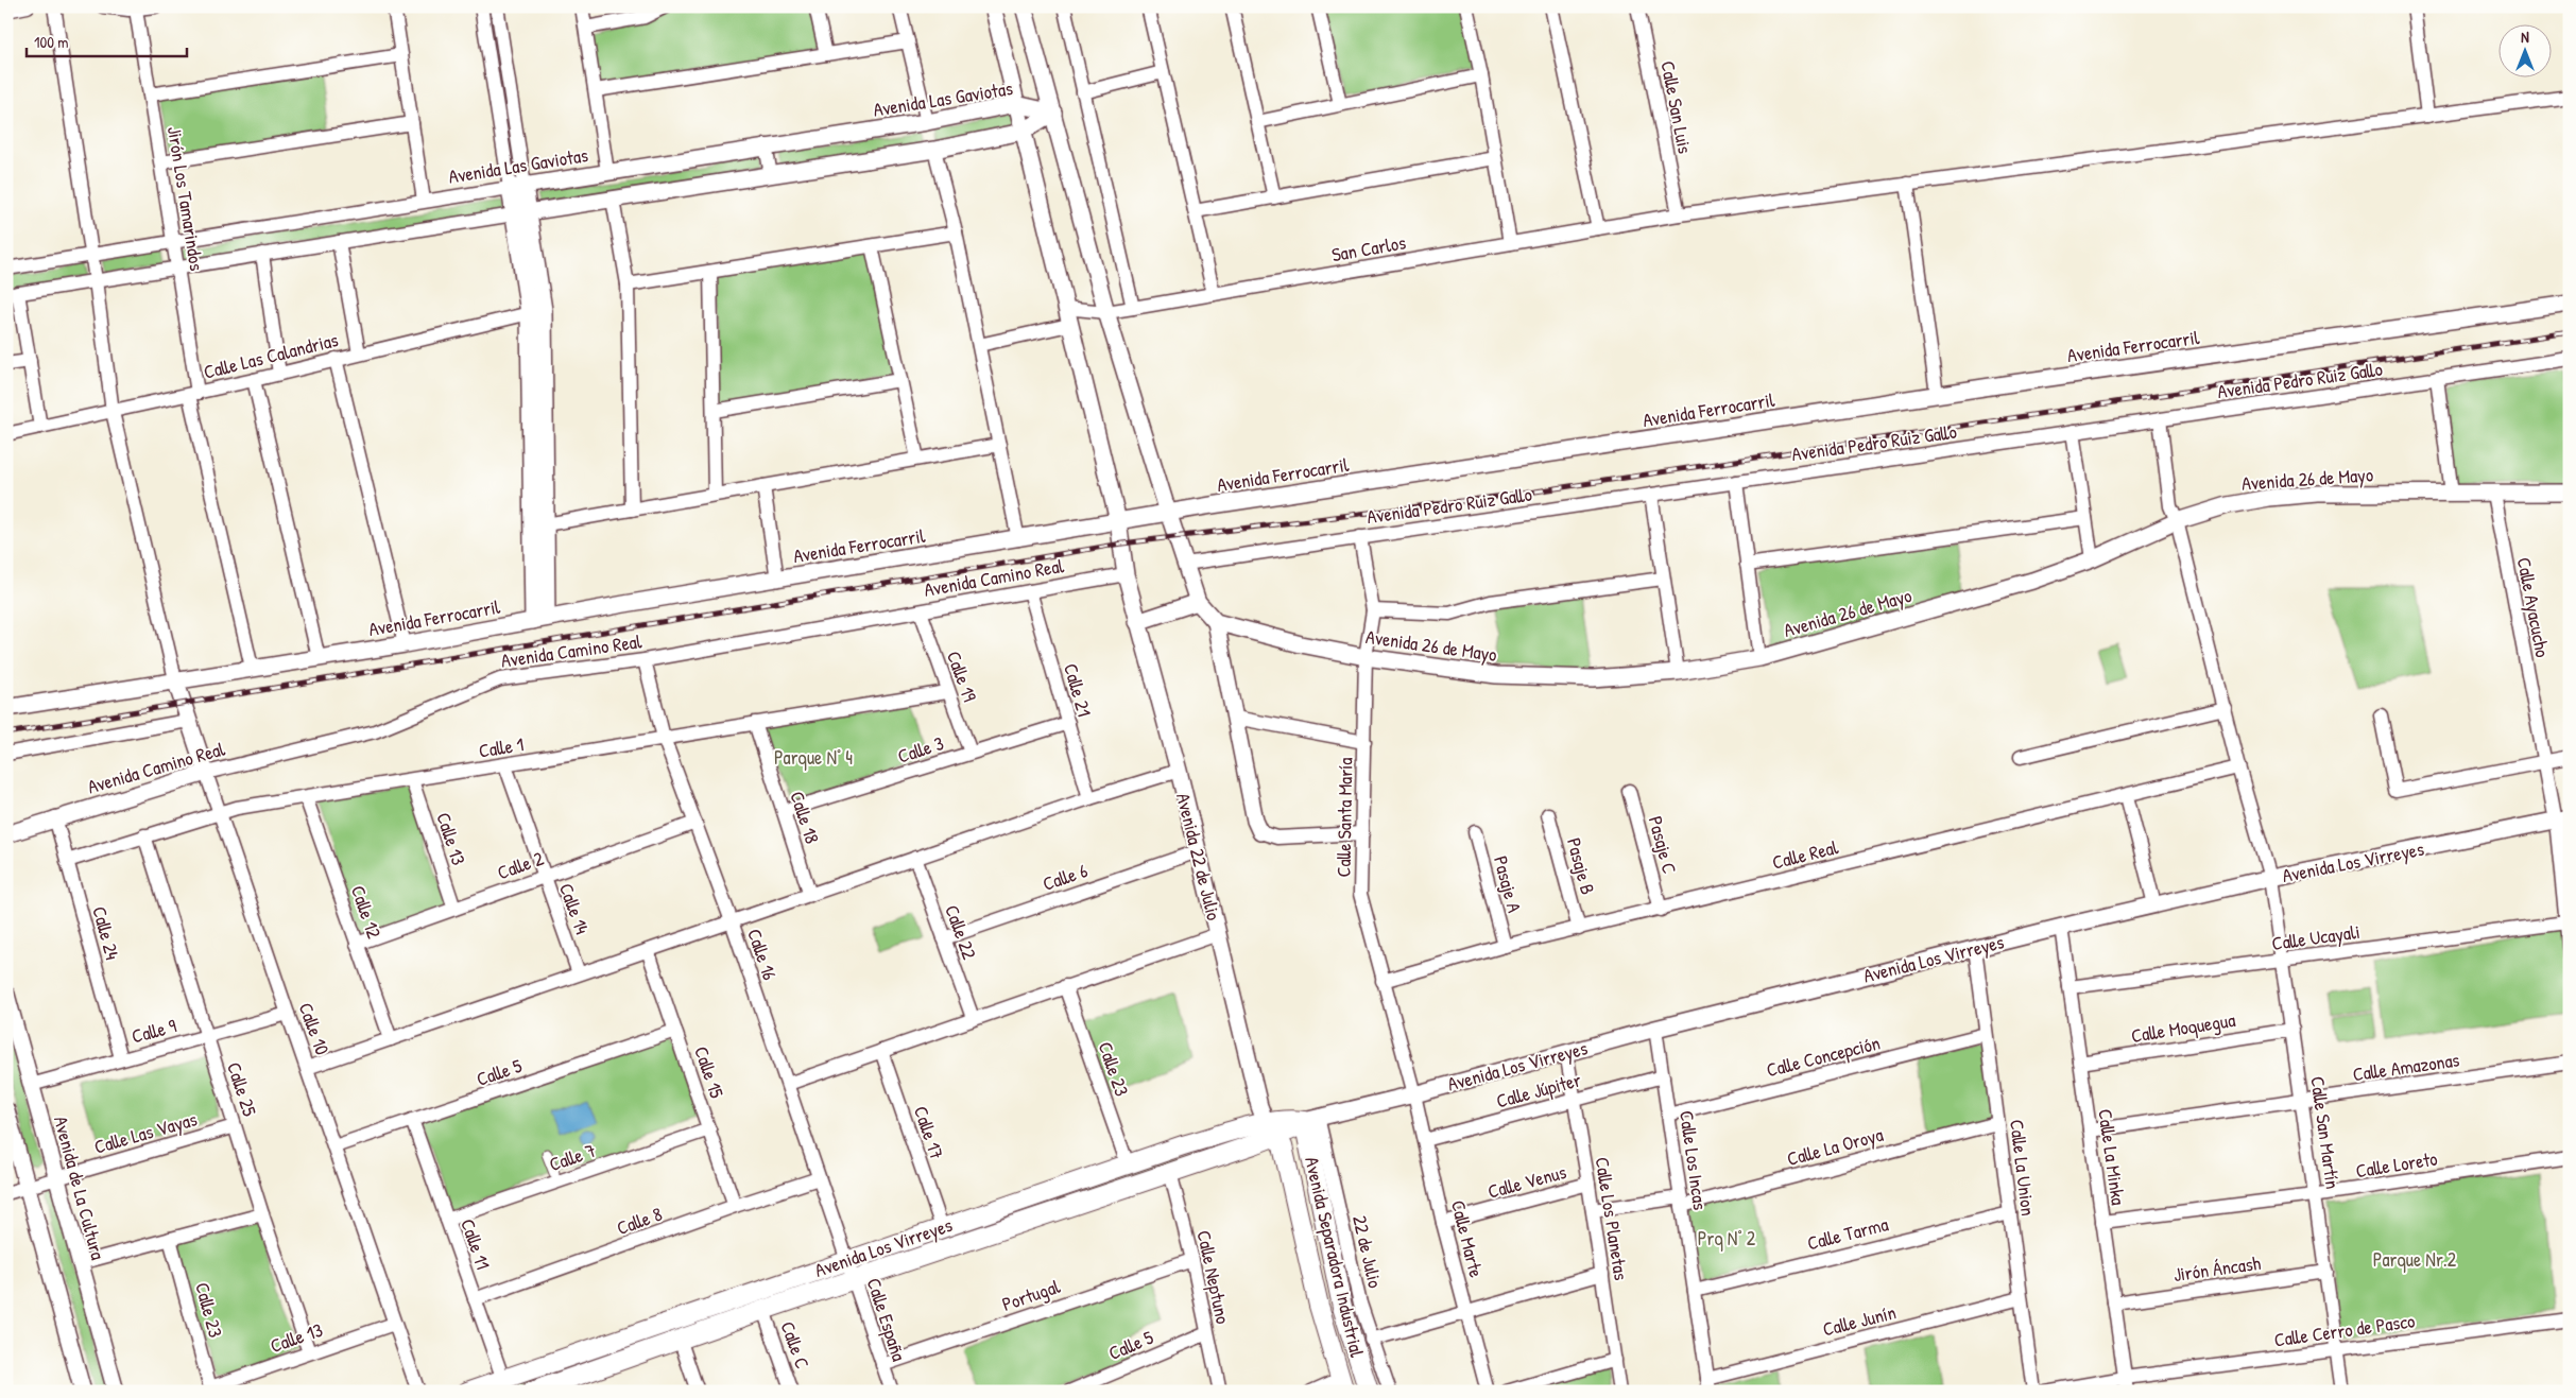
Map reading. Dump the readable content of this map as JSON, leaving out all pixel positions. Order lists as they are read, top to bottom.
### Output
{
  "streets": {
    "main road": ["Avenida Los Virreyes", "Avenida Separadora Industrial"],
    "street": [
      "Avenida Las Gaviotas",
      "Calle San Luis",
      "Jirón Los Tamarindos",
      "San Carlos",
      "Avenida Ferrocarril",
      "Calle Las Calandrias",
      "Avenida Pedro Ruiz Gallo",
      "Avenida 26 de Mayo",
      "Avenida Camino Real",
      "Calle Ayacucho",
      "Calle 19",
      "Calle 21",
      "Calle 1",
      "Calle 3",
      "Calle 18",
      "Calle Santa María",
      "Calle 13",
      "Pasaje C",
      "Calle Real",
      "Avenida 22 de Julio",
      "Calle 2",
      "Pasaje B",
      "Calle 6",
      "Pasaje A",
      "Calle 14",
      "Calle 12",
      "Calle 22",
      "Calle 24",
      "Calle Ucayali",
      "Calle 16",
      "Calle Moquegua",
      "Calle 10",
      "Calle 9",
      "Calle Concepción",
      "Calle Amazonas",
      "Calle 23",
      "Calle 5",
      "Calle 15",
      "Calle 25",
      "Calle Júpiter",
      "Calle Las Vayas",
      "Calle 17",
      "Calle San Martín",
      "Calle La Oroya",
      "Calle 7",
      "Calle La Minka",
      "Calle Los Incas",
      "Calle Loreto",
      "Calle La Union",
      "Calle Venus",
      "Avenida de La Cultura",
      "Calle Los Planetas",
      "Calle 8",
      "Calle Tarma",
      "Calle Marte",
      "Calle 11",
      "22 de Julio",
      "Jirón Áncash",
      "Calle Neptuno",
      "Portugal",
      "Calle España",
      "Calle Junín",
      "Calle Cerro de Pasco",
      "Calle C"
    ]
  },
  "crossings": [
    ["Avenida Las Gaviotas", "Jirón Los Tamarindos"],
    ["Avenida Las Gaviotas", "Avenida 22 de Julio"],
    ["Calle San Luis", "San Carlos"],
    ["Jirón Los Tamarindos", "Avenida Ferrocarril"],
    ["Jirón Los Tamarindos", "Calle Las Calandrias"],
    ["San Carlos", "Avenida 22 de Julio"],
    ["Avenida Ferrocarril", "Avenida 22 de Julio"],
    ["Avenida Ferrocarril", "Calle 10"],
    ["Avenida Pedro Ruiz Gallo", "Calle Santa María"],
    ["Avenida Pedro Ruiz Gallo", "Calle San Martín"],
    ["Avenida 26 de Mayo", "Calle Ayacucho"],
    ["Avenida 26 de Mayo", "Calle Santa María"],
    ["Avenida 26 de Mayo", "Calle San Martín"],
    ["Avenida Camino Real", "Calle 19"],
    ["Avenida Camino Real", "Calle 21"],
    ["Avenida Camino Real", "Avenida 22 de Julio"],
    ["Avenida Camino Real", "Calle 24"],
    ["Avenida Camino Real", "Calle 16"],
    ["Avenida Camino Real", "Calle 10"],
    ["Calle Ayacucho", "Avenida Los Virreyes"],
    ["Calle Ayacucho", "Calle Ucayali"],
    ["Calle 19", "Calle 1"],
    ["Calle 19", "Calle 3"],
    ["Calle 21", "Calle 3"],
    ["Calle 1", "Calle 18"],
    ["Calle 1", "Calle 13"],
    ["Calle 1", "Calle 14"],
    ["Calle 1", "Calle 12"],
    ["Calle 1", "Calle 24"],
    ["Calle 1", "Calle 16"],
    ["Calle 1", "Calle 10"],
    ["Calle 1", "Calle 25"],
    ["Calle 3", "Calle 18"],
    ["Calle Santa María", "Calle Real"],
    ["Calle Santa María", "Avenida Los Virreyes"],
    ["Calle Santa María", "Calle Marte"],
    ["Calle 13", "Calle 2"],
    ["Calle 13", "Calle 10"],
    ["Calle 13", "Calle 23"],
    ["Calle 13", "Calle 25"],
    ["Pasaje C", "Calle Real"],
    ["Calle Real", "Pasaje B"],
    ["Calle Real", "Pasaje A"],
    ["Calle Real", "Calle San Martín"],
    ["Avenida 22 de Julio", "Avenida Los Virreyes"],
    ["Avenida 22 de Julio", "Calle 6"],
    ["Avenida 22 de Julio", "Avenida Separadora Industrial"],
    ["Avenida Los Virreyes", "Calle 16"],
    ["Avenida Los Virreyes", "Calle 23"],
    ["Avenida Los Virreyes", "Calle 17"],
    ["Avenida Los Virreyes", "Calle San Martín"],
    ["Avenida Los Virreyes", "Calle La Minka"],
    ["Avenida Los Virreyes", "Calle Los Incas"],
    ["Avenida Los Virreyes", "Calle La Union"],
    ["Avenida Los Virreyes", "Calle Los Planetas"],
    ["Avenida Los Virreyes", "Calle Marte"],
    ["Avenida Los Virreyes", "Calle 11"],
    ["Avenida Los Virreyes", "22 de Julio"],
    ["Avenida Los Virreyes", "Avenida Separadora Industrial"],
    ["Avenida Los Virreyes", "Calle Neptuno"],
    ["Avenida Los Virreyes", "Calle España"],
    ["Avenida Los Virreyes", "Calle C"],
    ["Calle 2", "Calle 14"],
    ["Calle 2", "Calle 12"],
    ["Calle 2", "Calle 16"],
    ["Calle 6", "Calle 22"],
    ["Calle 24", "Calle 9"],
    ["Calle Ucayali", "Calle San Martín"],
    ["Calle Ucayali", "Calle La Minka"],
    ["Calle 16", "Calle 8"],
    ["Calle 16", "Calle España"],
    ["Calle Moquegua", "Calle San Martín"],
    ["Calle Moquegua", "Calle La Minka"],
    ["Calle 10", "Calle 9"],
    ["Calle 10", "Calle 5"],
    ["Calle 9", "Calle 25"],
    ["Calle 9", "Avenida de La Cultura"],
    ["Calle Concepción", "Calle Los Incas"],
    ["Calle Concepción", "Calle La Union"],
    ["Calle Amazonas", "Calle San Martín"],
    ["Calle Amazonas", "Calle La Minka"],
    ["Calle 5", "Calle 15"],
    ["Calle 5", "Calle 11"],
    ["Calle 5", "Calle Neptuno"],
    ["Calle 15", "Calle 7"],
    ["Calle 15", "Calle 8"],
    ["Calle 25", "Calle Las Vayas"],
    ["Calle Júpiter", "Calle Los Incas"],
    ["Calle Júpiter", "Calle Los Planetas"],
    ["Calle Júpiter", "Calle Marte"],
    ["Calle Las Vayas", "Avenida de La Cultura"],
    ["Calle San Martín", "Calle Loreto"],
    ["Calle San Martín", "Jirón Áncash"],
    ["Calle San Martín", "Calle Cerro de Pasco"],
    ["Calle La Oroya", "Calle Los Incas"],
    ["Calle La Oroya", "Calle La Union"],
    ["Calle La Oroya", "Calle Los Planetas"],
    ["Calle 7", "Calle 11"],
    ["Calle La Minka", "Calle Loreto"],
    ["Calle La Minka", "Jirón Áncash"],
    ["Calle La Minka", "Calle Cerro de Pasco"],
    ["Calle Los Incas", "Calle Tarma"],
    ["Calle Los Incas", "Calle Junín"],
    ["Calle La Union", "Calle Tarma"],
    ["Calle La Union", "Calle Junín"],
    ["Calle Venus", "Calle Los Planetas"],
    ["Calle Venus", "Calle Marte"],
    ["Calle 8", "Calle 11"],
    ["22 de Julio", "Avenida Separadora Industrial"],
    ["Calle Neptuno", "Portugal"],
    ["Portugal", "Calle España"]
  ],
  "parks": ["Parque N° 4", "Prq N° 2", "Parque Nr.2"],
  "scale_bar": "100 m",
  "north": "top"
}
